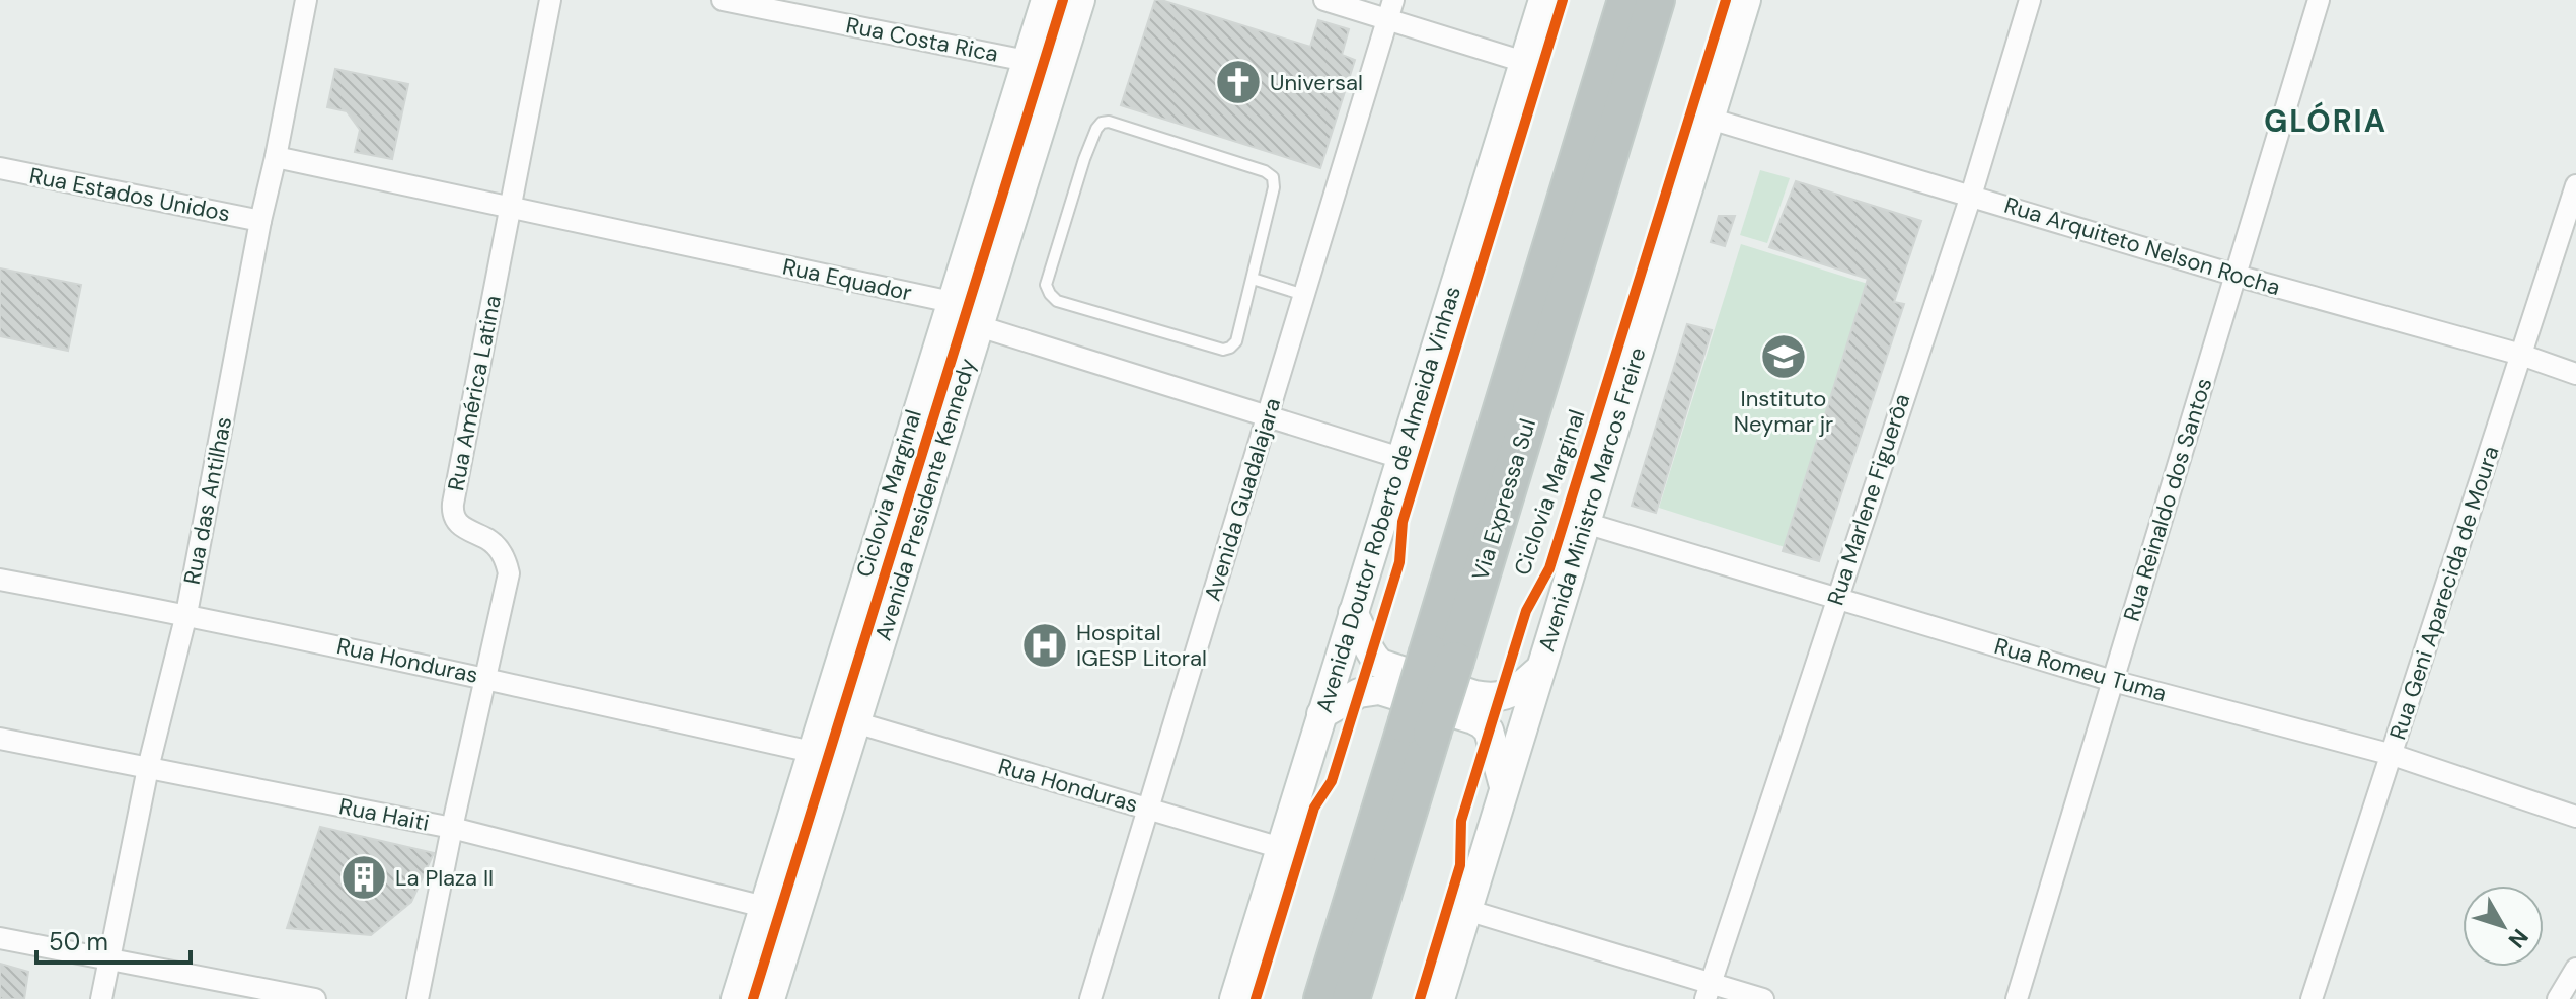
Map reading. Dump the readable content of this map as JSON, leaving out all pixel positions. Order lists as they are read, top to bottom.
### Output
{
  "streets": {
    "highway": ["Via Expressa Sul"],
    "main road": ["Avenida Presidente Kennedy", "Avenida Doutor Roberto de Almeida Vinhas", "Avenida Ministro Marcos Freire"],
    "street": [
      "Rua Costa Rica",
      "Rua Estados Unidos",
      "Rua Arquiteto Nelson Rocha",
      "Rua Equador",
      "Rua América Latina",
      "Avenida Guadalajara",
      "Rua Marlene Figuerôa",
      "Rua Reinaldo dos Santos",
      "Rua das Antilhas",
      "Rua Geni Aparecida de Moura",
      "Rua Honduras",
      "Rua Romeu Tuma",
      "Rua Haiti"
    ],
    "cycle path": ["Ciclovia Marginal"]
  },
  "crossings": [
    ["Rua Costa Rica", "Avenida Presidente Kennedy"],
    ["Rua Estados Unidos", "Rua das Antilhas"],
    ["Rua Arquiteto Nelson Rocha", "Avenida Ministro Marcos Freire"],
    ["Rua Arquiteto Nelson Rocha", "Rua Marlene Figuerôa"],
    ["Rua Arquiteto Nelson Rocha", "Rua Reinaldo dos Santos"],
    ["Rua Arquiteto Nelson Rocha", "Rua Geni Aparecida de Moura"],
    ["Rua Equador", "Rua América Latina"],
    ["Rua Equador", "Avenida Presidente Kennedy"],
    ["Rua Equador", "Avenida Guadalajara"],
    ["Rua Equador", "Avenida Doutor Roberto de Almeida Vinhas"],
    ["Rua Equador", "Rua das Antilhas"],
    ["Rua América Latina", "Rua Honduras"],
    ["Rua América Latina", "Rua Haiti"],
    ["Avenida Presidente Kennedy", "Rua Honduras"],
    ["Avenida Presidente Kennedy", "Rua Haiti"],
    ["Avenida Guadalajara", "Rua Honduras"],
    ["Avenida Doutor Roberto de Almeida Vinhas", "Rua Honduras"],
    ["Avenida Ministro Marcos Freire", "Rua Romeu Tuma"],
    ["Rua Marlene Figuerôa", "Rua Romeu Tuma"],
    ["Rua Reinaldo dos Santos", "Rua Romeu Tuma"],
    ["Rua das Antilhas", "Rua Honduras"],
    ["Rua das Antilhas", "Rua Haiti"],
    ["Rua Geni Aparecida de Moura", "Rua Romeu Tuma"]
  ],
  "districts": ["GLÓRIA"],
  "places": {
    "church": ["Universal"],
    "school or university": ["Instituto Neymar jr"],
    "hospital": ["Hospital IGESP Litoral"],
    "building": ["La Plaza II"]
  },
  "scale_bar": "50 m",
  "north": "bottom right"
}
